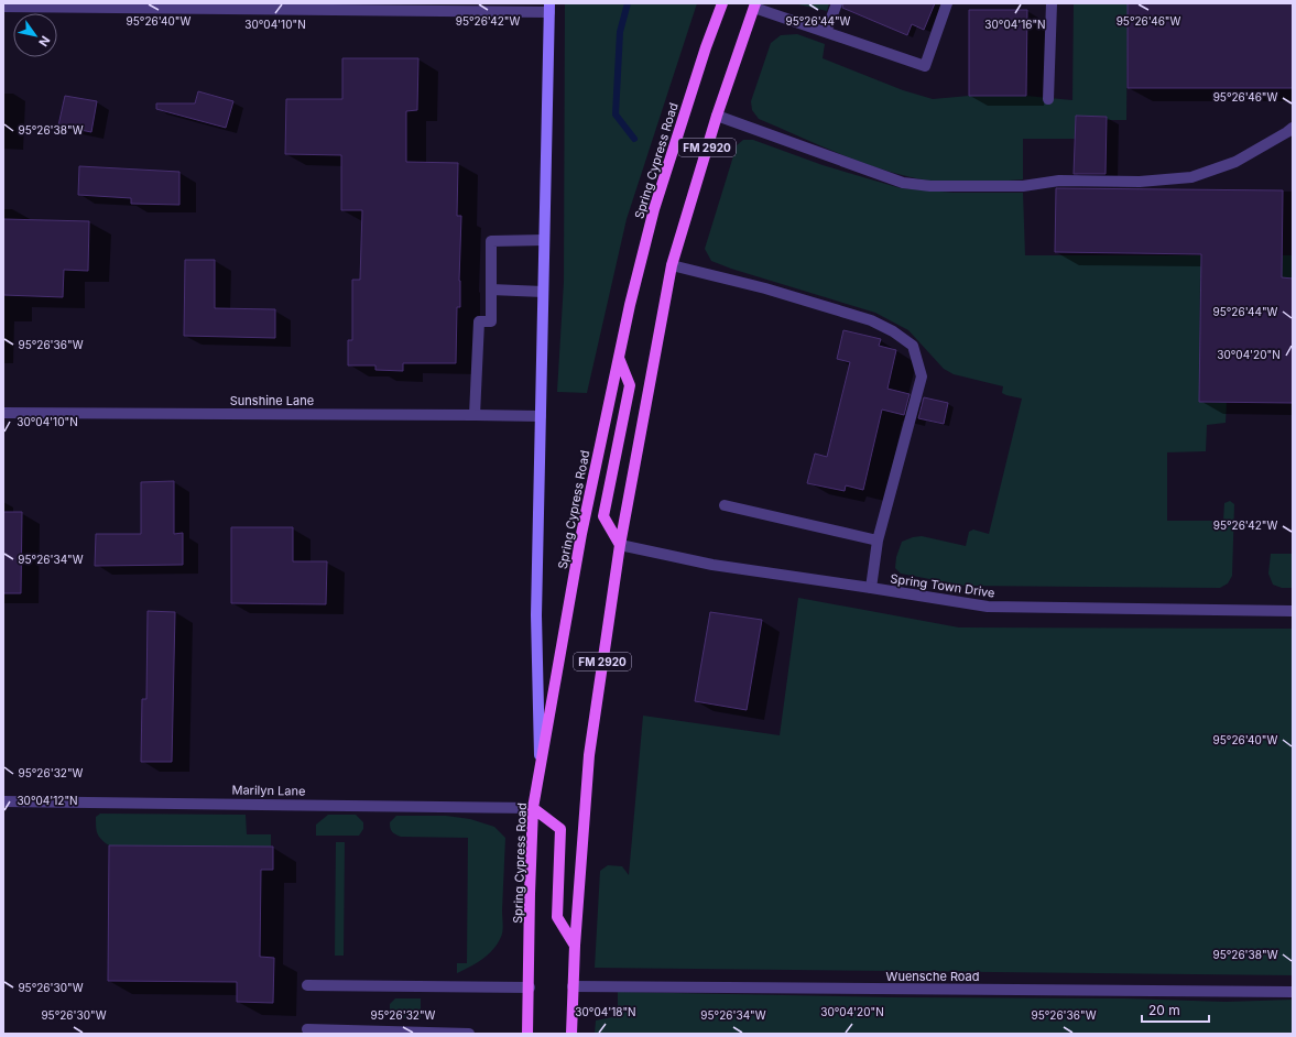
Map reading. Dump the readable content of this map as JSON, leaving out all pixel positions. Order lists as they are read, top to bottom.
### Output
{
  "streets": {
    "main road": ["FM 2920", "Spring Cypress Road"],
    "street": [
      "Sunshine Lane",
      "Spring Town Drive",
      "Marilyn Lane",
      "Wuensche Road"
    ]
  },
  "crossings": [
    ["FM 2920", "Spring Town Drive"],
    ["FM 2920", "Wuensche Road"],
    ["Spring Cypress Road", "Marilyn Lane"]
  ],
  "scale_bar": "20 m",
  "north": "bottom right",
  "coordinates": [
    "95°26'40\"W",
    "95°26'42\"W",
    "95°26'44\"W",
    "95°26'46\"W",
    "30°04'10\"N",
    "30°04'16\"N",
    "95°26'38\"W",
    "95°26'36\"W",
    "30°04'20\"N",
    "95°26'34\"W",
    "95°26'32\"W",
    "30°04'12\"N",
    "95°26'30\"W",
    "30°04'18\"N"
  ]
}
